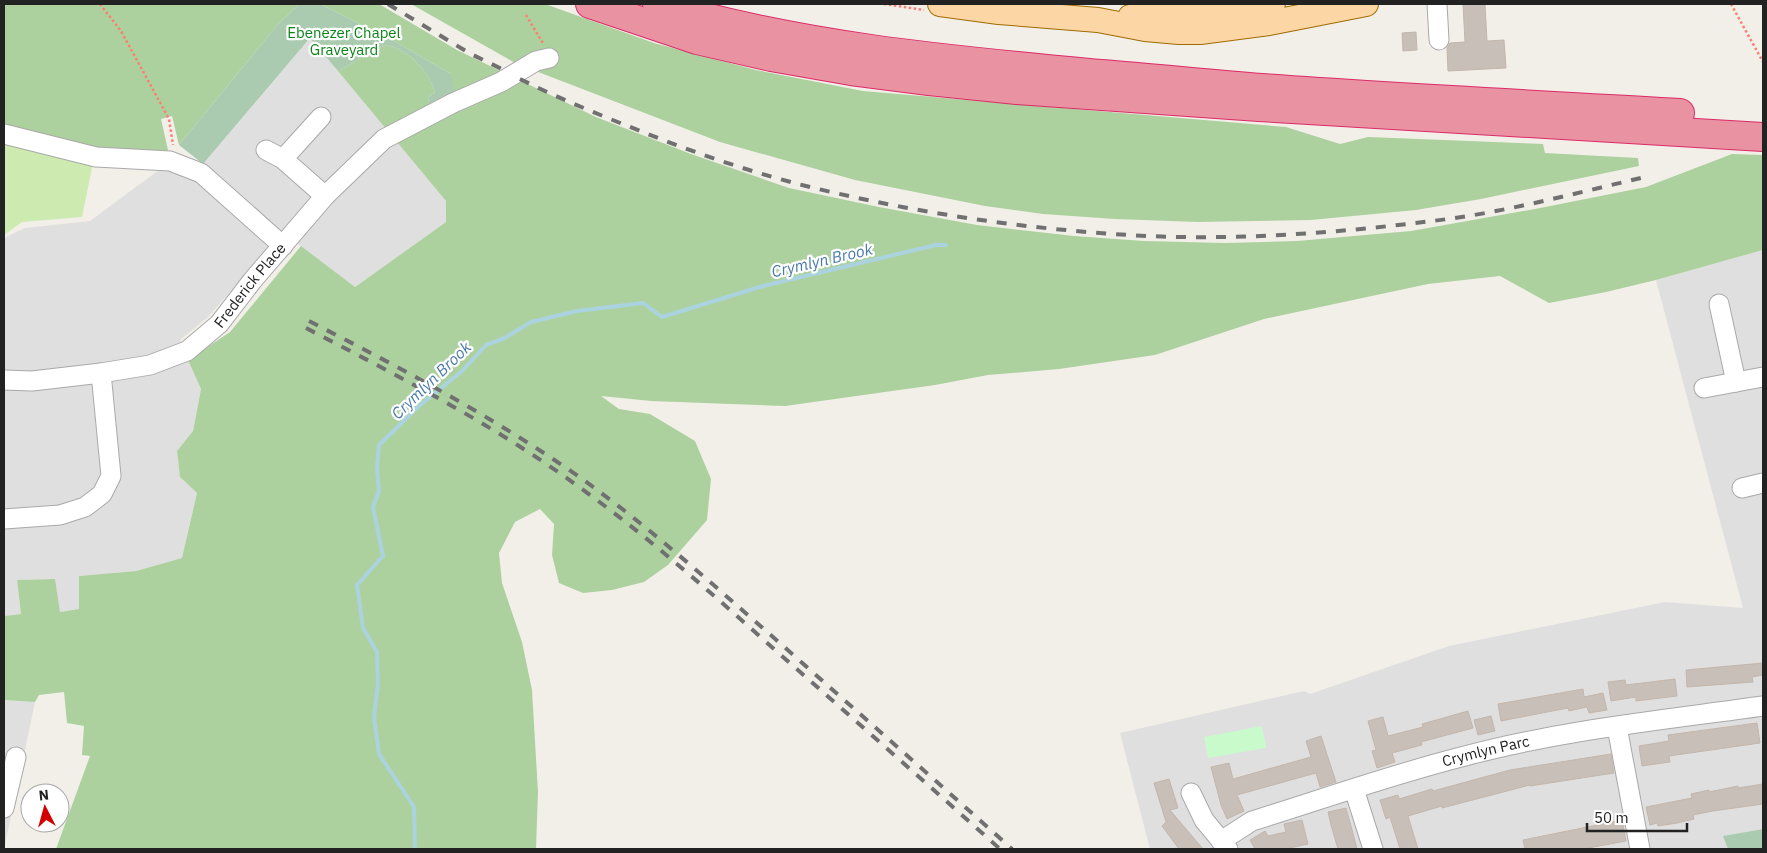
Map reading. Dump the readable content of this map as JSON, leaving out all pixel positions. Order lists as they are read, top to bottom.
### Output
{
  "streets": {
    "street": ["Frederick Place", "Crymlyn Parc"]
  },
  "water": ["Crymlyn Brook"],
  "parks": ["Ebenezer Chapel Graveyard"],
  "scale_bar": "50 m",
  "north": "top"
}
